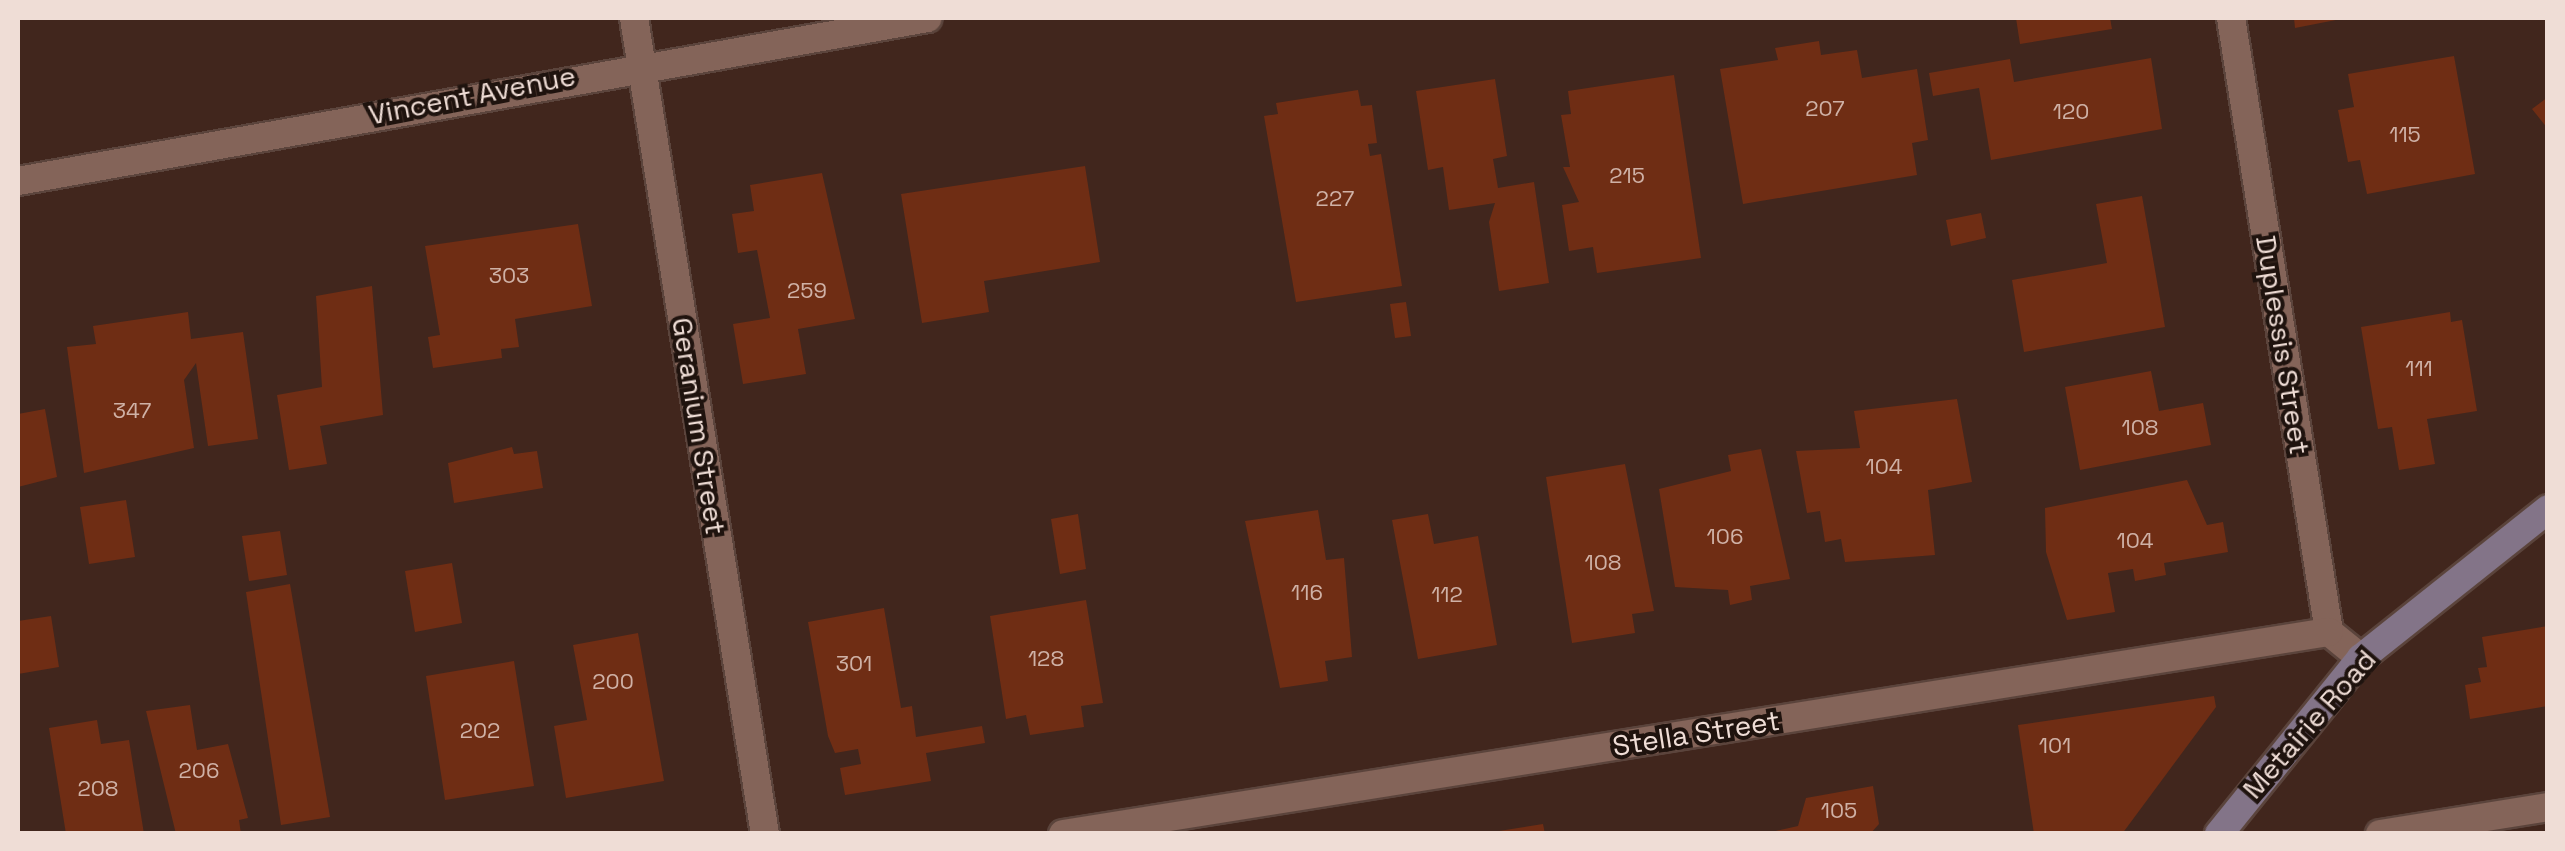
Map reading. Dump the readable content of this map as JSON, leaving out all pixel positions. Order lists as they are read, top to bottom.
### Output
{
  "streets": {
    "main road": ["Metairie Road"],
    "street": [
      "Vincent Avenue",
      "Duplessis Street",
      "Geranium Street",
      "Stella Street"
    ]
  },
  "crossings": [
    ["Vincent Avenue", "Geranium Street"],
    ["Duplessis Street", "Stella Street"]
  ],
  "house_numbers": [
    "207",
    "120",
    "115",
    "215",
    "227",
    "303",
    "259",
    "111",
    "347",
    "108",
    "104",
    "106",
    "104",
    "108",
    "116",
    "112",
    "128",
    "301",
    "200",
    "202",
    "101",
    "206",
    "208",
    "105"
  ]
}
